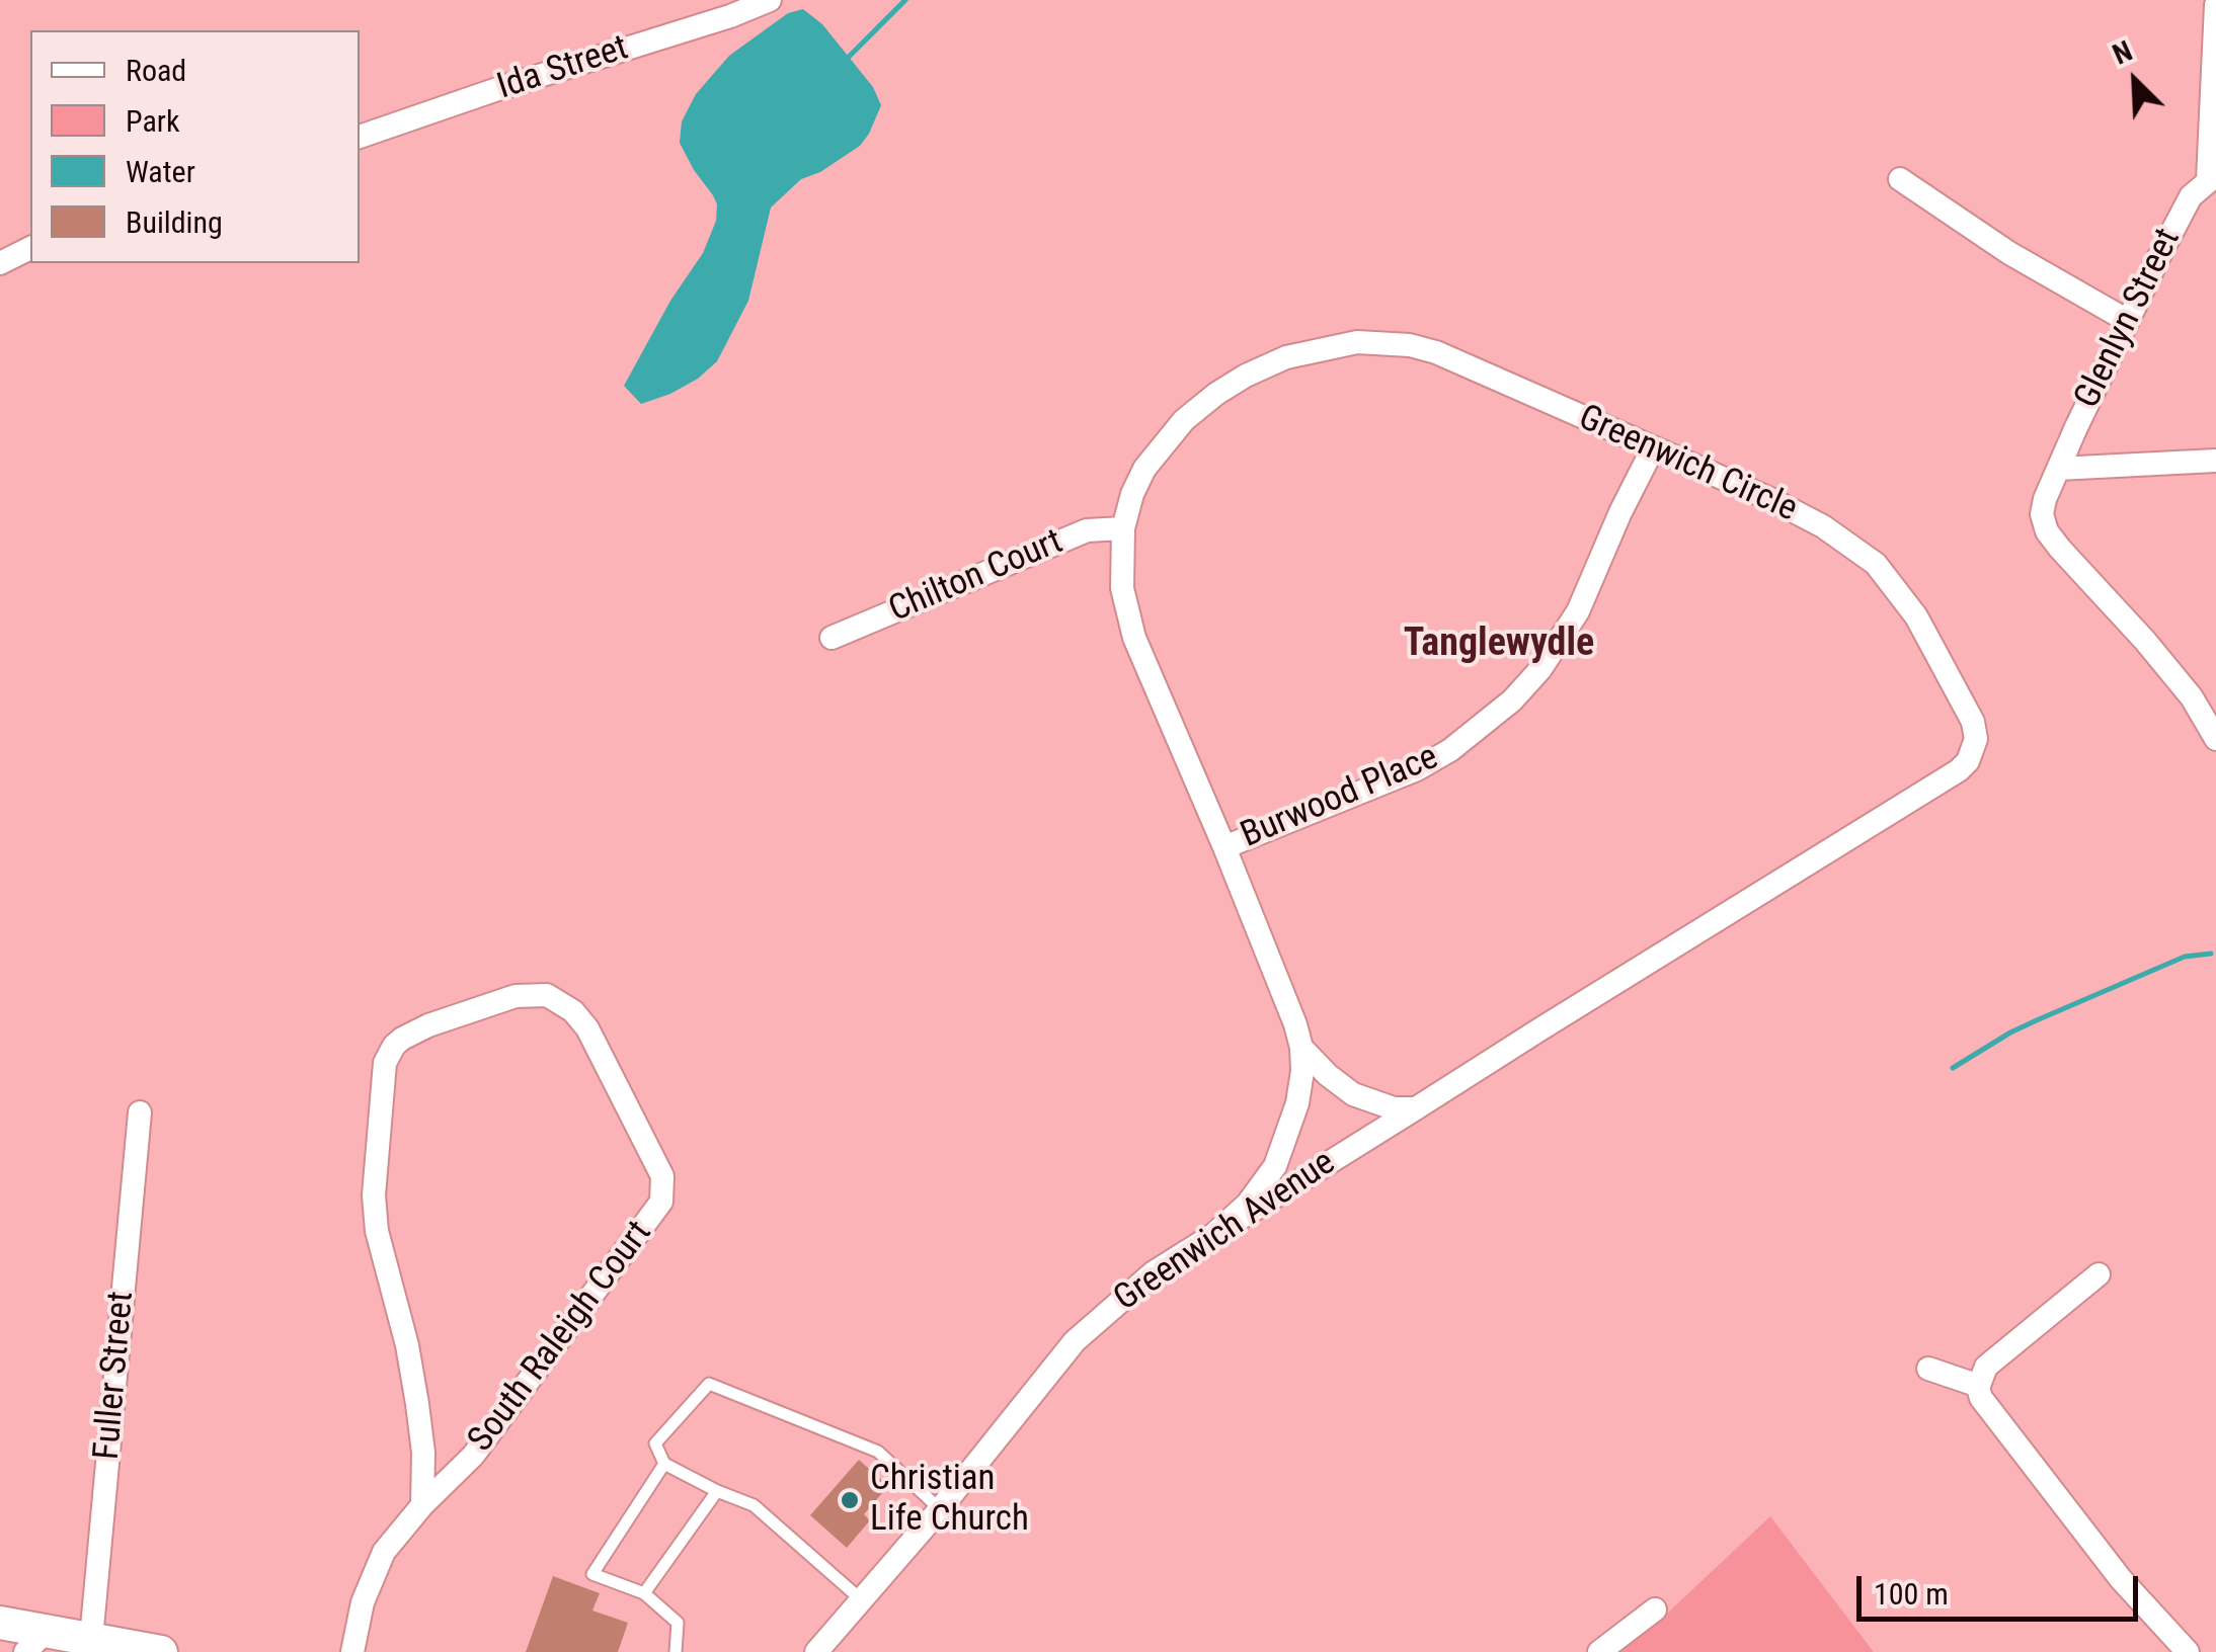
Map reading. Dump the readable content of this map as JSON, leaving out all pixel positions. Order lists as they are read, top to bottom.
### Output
{
  "streets": {
    "street": [
      "Ida Street",
      "Glenlyn Street",
      "Greenwich Circle",
      "Chilton Court",
      "Burwood Place",
      "Greenwich Avenue",
      "South Raleigh Court",
      "Fuller Street"
    ]
  },
  "crossings": [
    ["Greenwich Circle", "Chilton Court"],
    ["Greenwich Circle", "Burwood Place"],
    ["Greenwich Circle", "Greenwich Avenue"]
  ],
  "districts": ["Tanglewydle"],
  "places": ["Christian Life Church"],
  "legend": [
    "Road",
    "Park",
    "Water",
    "Building"
  ],
  "scale_bar": "100 m",
  "north": "top left"
}
